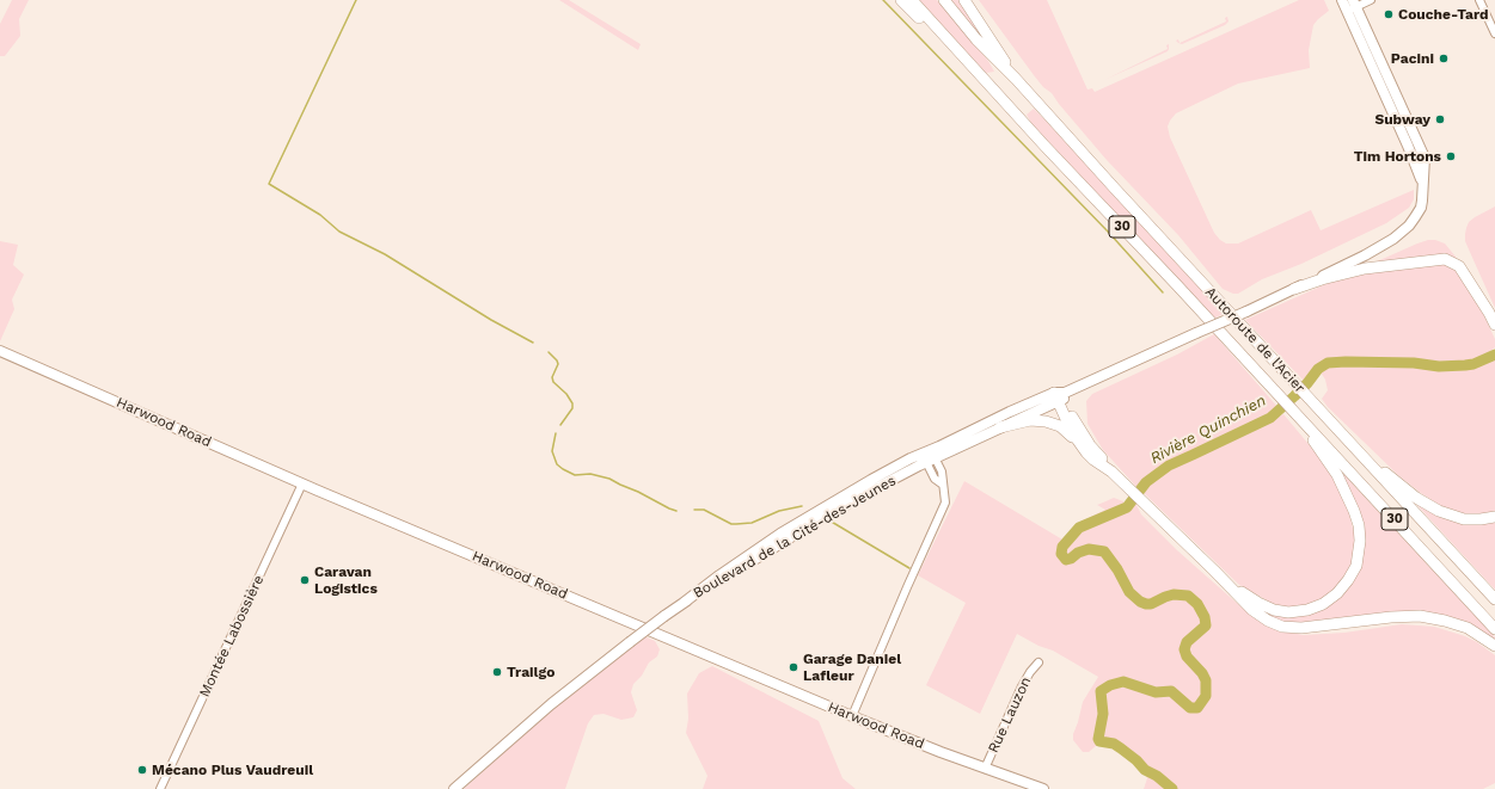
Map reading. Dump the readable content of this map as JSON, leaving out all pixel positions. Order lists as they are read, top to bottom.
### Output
{
  "streets": {
    "highway": ["30", "Autoroute de l'Acier"],
    "main road": ["Harwood Road", "Boulevard de la Cité-des-Jeunes"],
    "street": ["Montée Labossière", "Rue Lauzon"]
  },
  "crossings": [
    ["Harwood Road", "Montée Labossière"],
    ["Harwood Road", "Rue Lauzon"]
  ],
  "water": ["Rivière Quinchien"],
  "places": [
    "Couche-Tard",
    "Pacini",
    "Subway",
    "Tim Hortons",
    "Caravan Logistics",
    "Garage Daniel Lafleur",
    "Trailgo",
    "Mécano Plus Vaudreuil"
  ]
}
